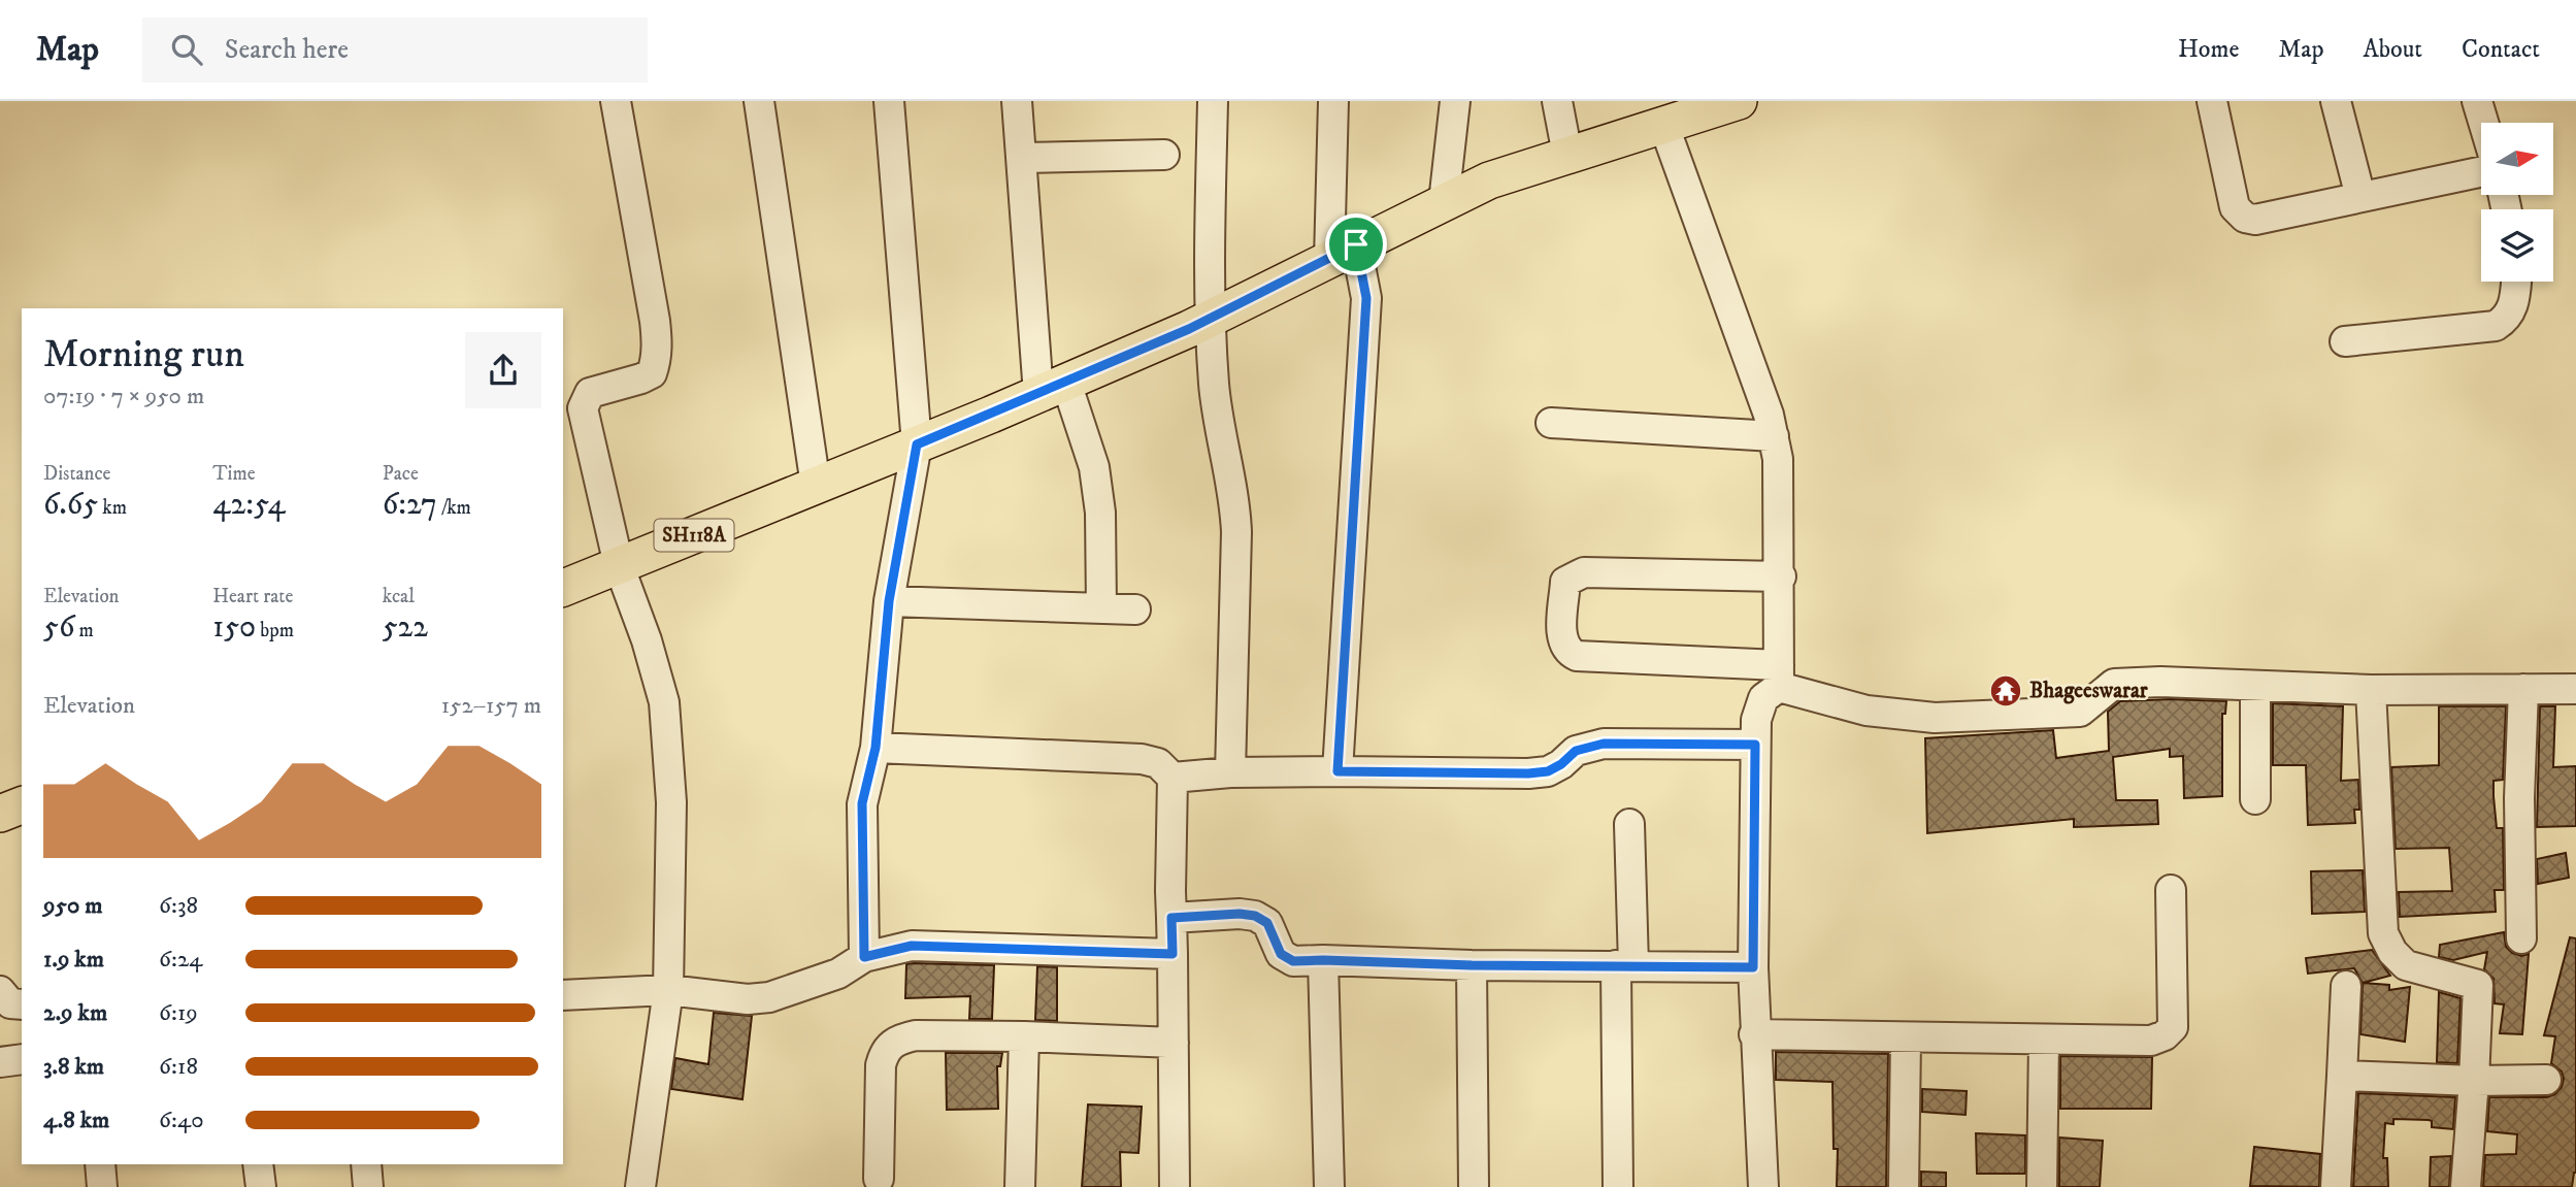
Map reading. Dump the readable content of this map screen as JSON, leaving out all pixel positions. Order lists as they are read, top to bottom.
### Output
{
  "streets": {
    "main road": ["SH118A"]
  },
  "places": {
    "temple": ["Bhageeswarar"]
  },
  "north": "right",
  "page": {
    "header": "Map",
    "search": "Search here",
    "nav": [
      "Home",
      "Map",
      "About",
      "Contact"
    ],
    "heading": ["Morning run", "07:19 · 7 × 950 m"],
    "stats": [
      ["Distance", "6.65 km"],
      ["Time", "42:54"],
      ["Pace", "6:27 /km"],
      ["Elevation", "56 m"],
      ["Heart rate", "150 bpm"],
      ["kcal", "522"]
    ],
    "chart": ["Elevation", "152–157 m"],
    "list": [
      {
        "name": "950 m",
        "note": "6:38"
      },
      {
        "name": "1.9 km",
        "note": "6:24"
      },
      {
        "name": "2.9 km",
        "note": "6:19"
      },
      {
        "name": "3.8 km",
        "note": "6:18"
      },
      {
        "name": "4.8 km",
        "note": "6:40"
      }
    ]
  }
}
